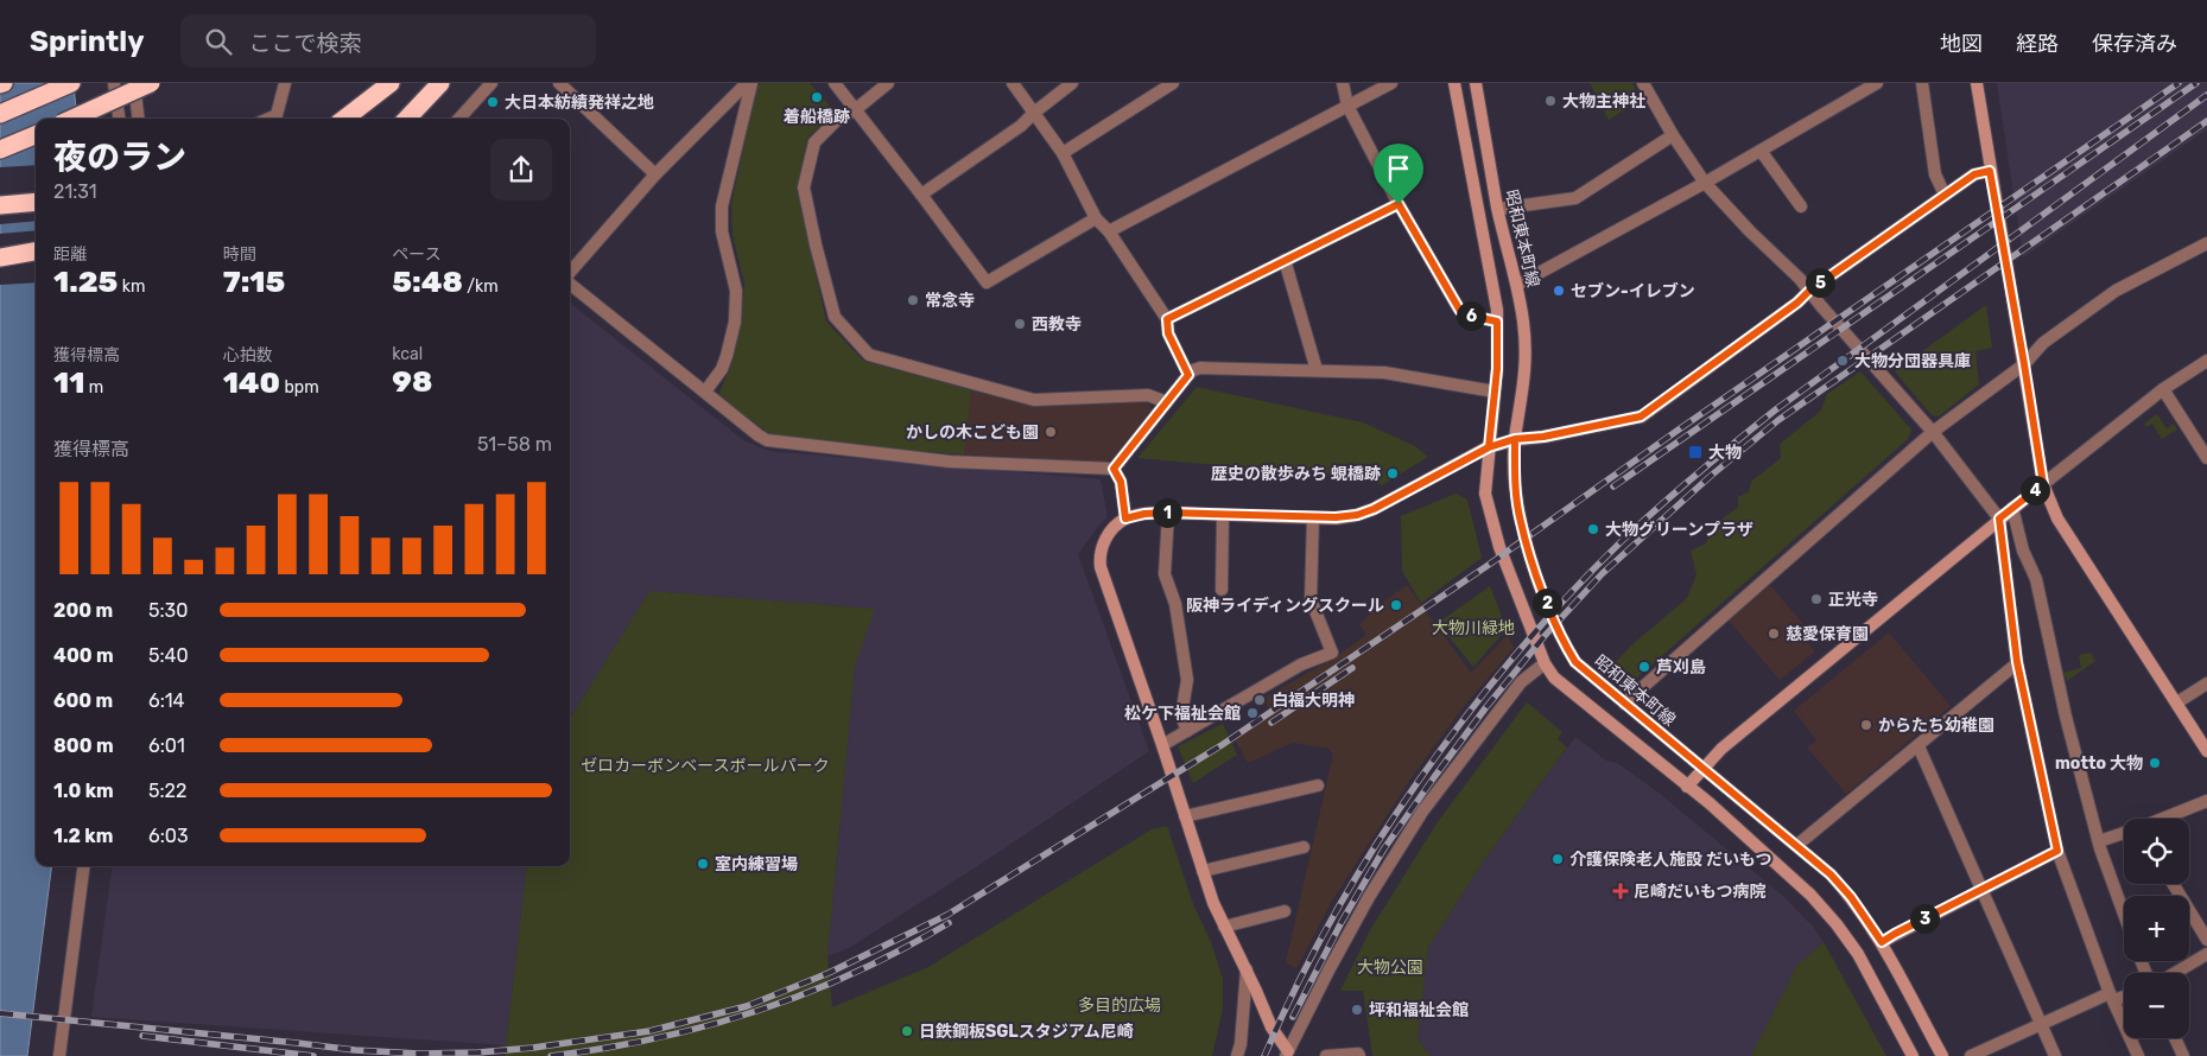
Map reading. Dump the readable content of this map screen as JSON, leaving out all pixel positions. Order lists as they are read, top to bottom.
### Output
{
  "streets": {
    "main road": ["昭和東本町線"]
  },
  "parks": [
    "大物川緑地",
    "ゼロカーボンベースボールパーク",
    "大物公園",
    "多目的広場"
  ],
  "places": {
    "other": [
      "着船橋跡",
      "大物主神社",
      "大日本紡績発祥之地",
      "セブン-イレブン",
      "常念寺",
      "西教寺",
      "大物分団器具庫",
      "かしの木こども園",
      "歴史の散歩みち 蜆橋跡",
      "大物グリーンプラザ",
      "正光寺",
      "阪神ライディングスクール",
      "慈愛保育園",
      "芦刈島",
      "白福大明神",
      "松ケ下福祉会館",
      "からたち幼稚園",
      "motto 大物",
      "介護保険老人施設 だいもつ",
      "室内練習場",
      "坪和福祉会館",
      "日鉄鋼板SGLスタジアム尼崎"
    ],
    "transit": ["大物"],
    "health": ["尼崎だいもつ病院"]
  },
  "page": {
    "header": "Sprintly",
    "search": "ここで検索",
    "nav": ["地図", "経路", "保存済み"],
    "heading": ["夜のラン", "21:31"],
    "stats": [
      ["距離", "1.25 km"],
      ["時間", "7:15"],
      ["ペース", "5:48 /km"],
      ["獲得標高", "11 m"],
      ["心拍数", "140 bpm"],
      ["kcal", "98"]
    ],
    "pins": [
      "5",
      "6",
      "4",
      "1",
      "2",
      "3"
    ],
    "chart": ["獲得標高", "51–58 m"],
    "list": [
      {
        "name": "200 m",
        "note": "5:30"
      },
      {
        "name": "400 m",
        "note": "5:40"
      },
      {
        "name": "600 m",
        "note": "6:14"
      },
      {
        "name": "800 m",
        "note": "6:01"
      },
      {
        "name": "1.0 km",
        "note": "5:22"
      },
      {
        "name": "1.2 km",
        "note": "6:03"
      }
    ],
    "map_buttons": ["+", "−"]
  }
}
